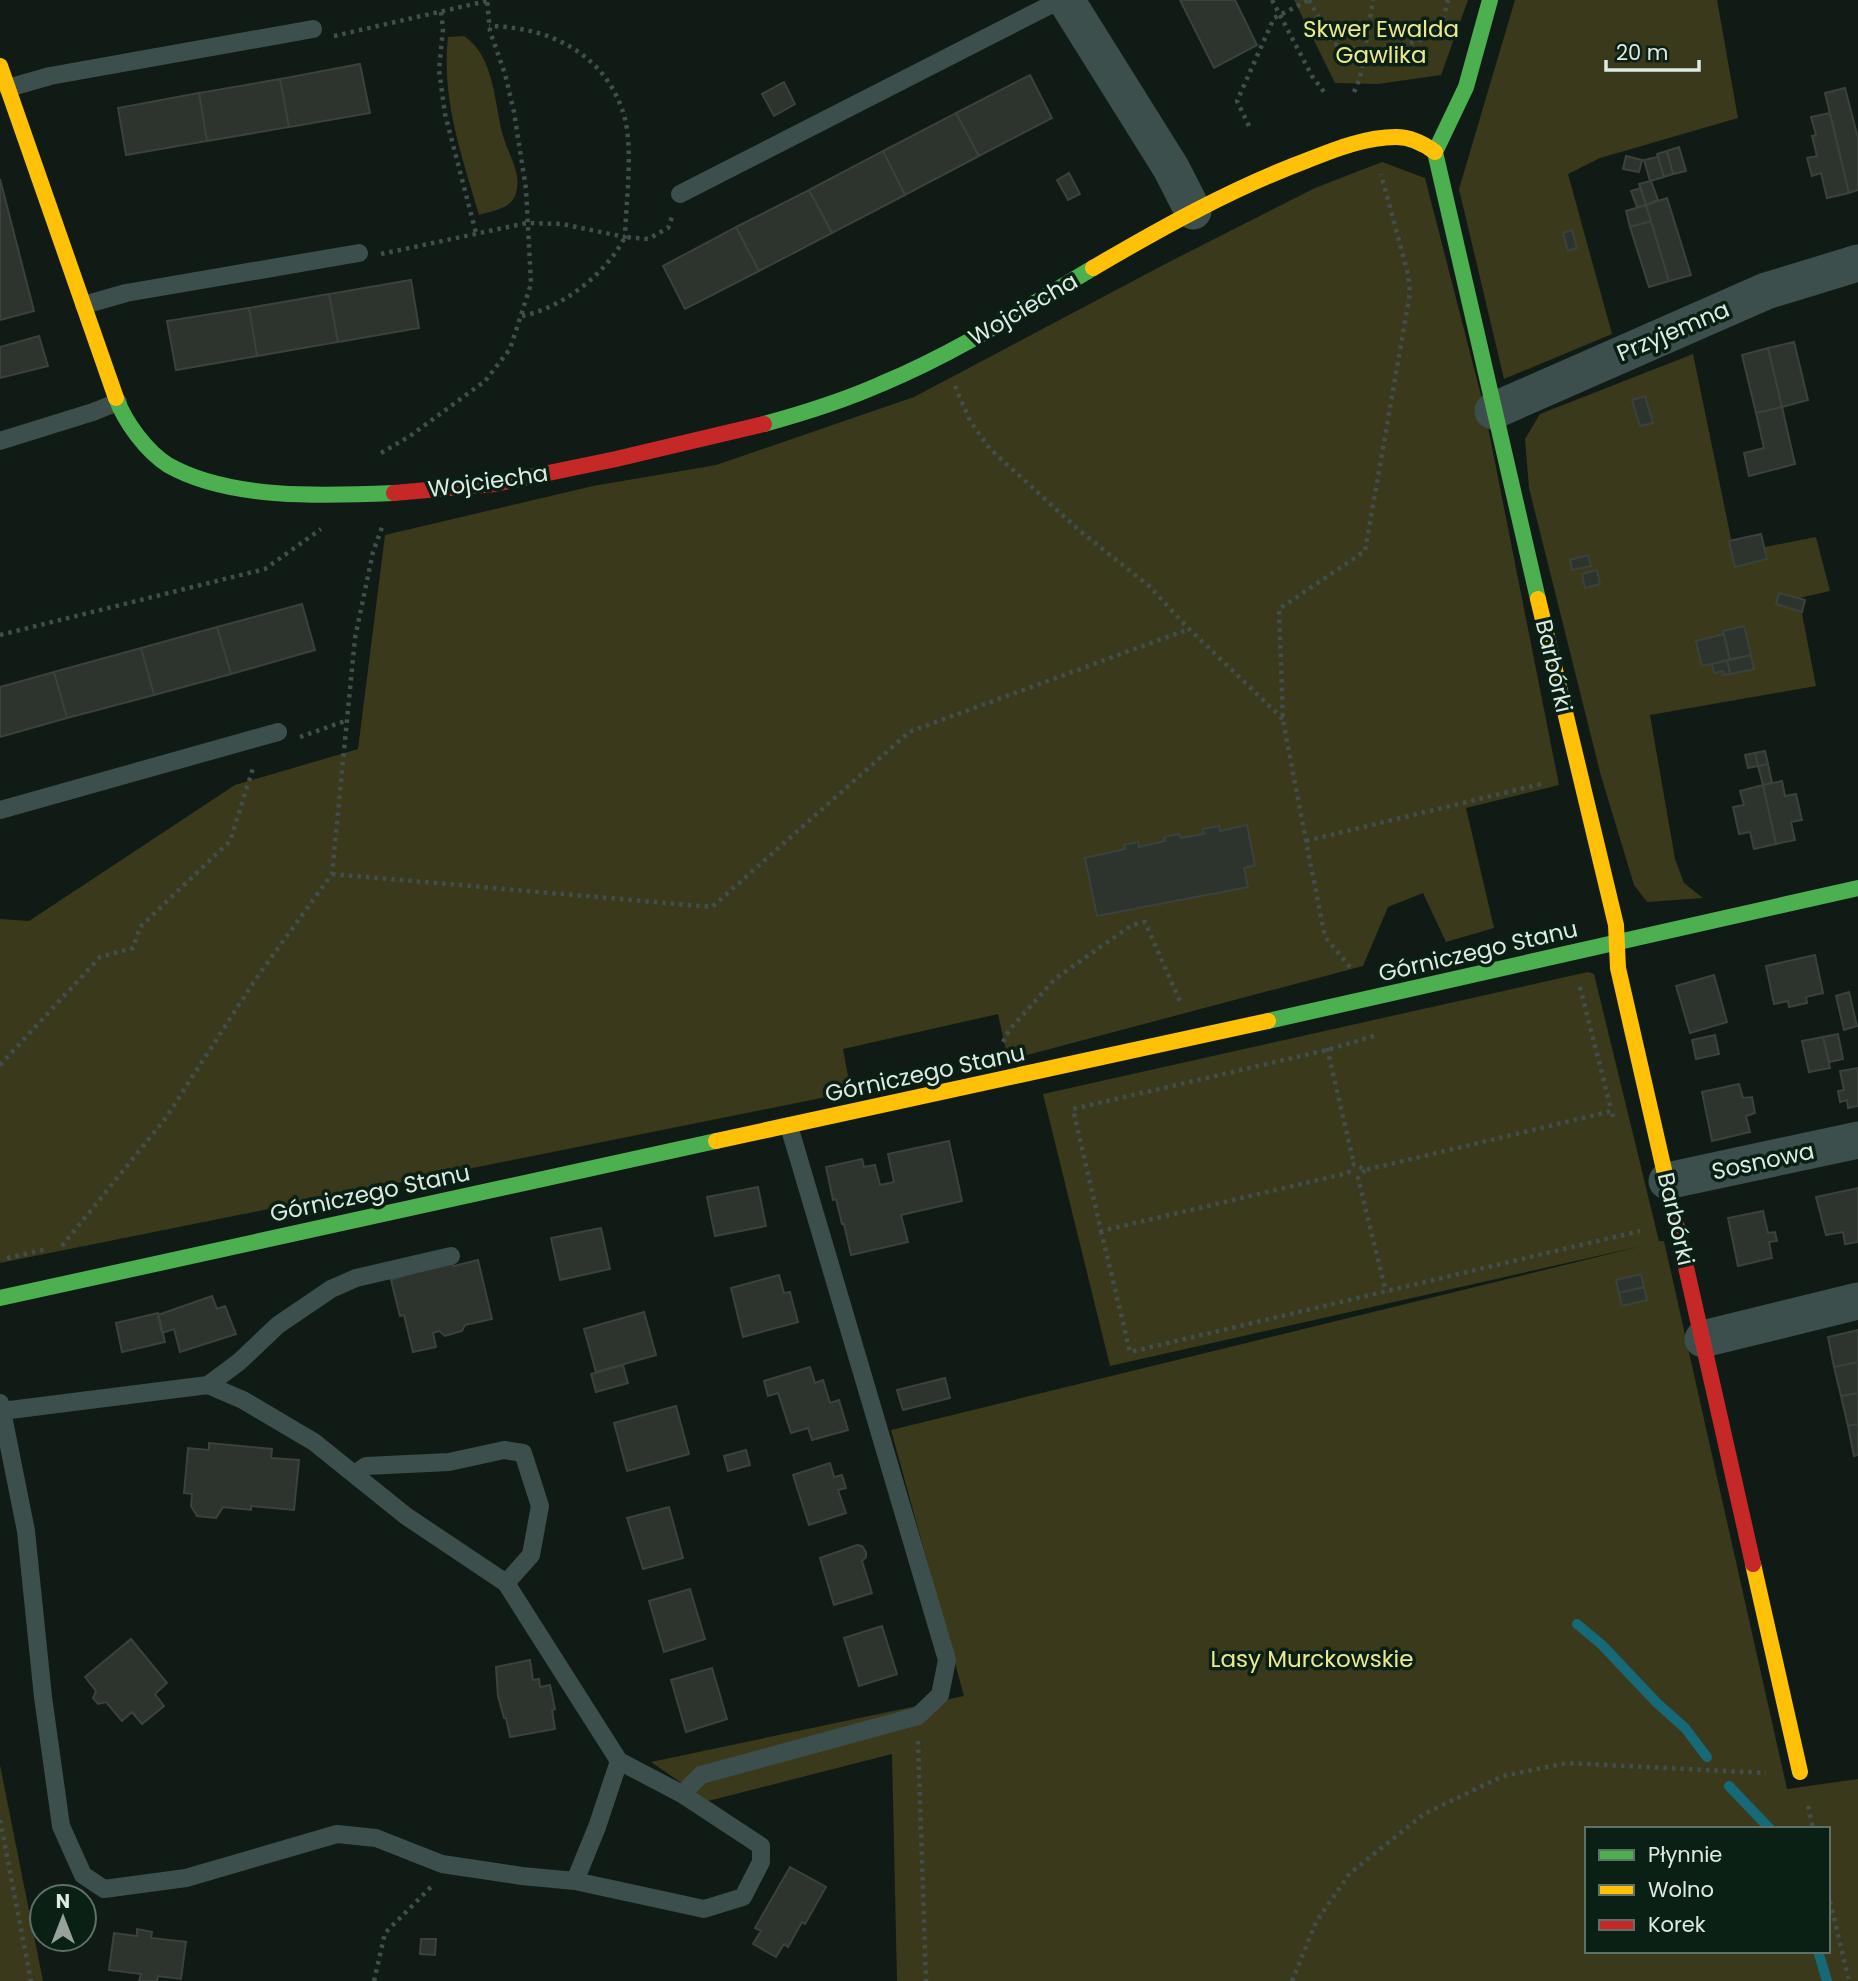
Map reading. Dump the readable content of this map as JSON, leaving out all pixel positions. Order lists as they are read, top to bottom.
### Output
{
  "streets": {
    "street": [
      "Wojciecha",
      "Przyjemna",
      "Barbórki",
      "Górniczego Stanu",
      "Sosnowa"
    ]
  },
  "crossings": [
    ["Wojciecha", "Barbórki"],
    ["Przyjemna", "Barbórki"],
    ["Barbórki", "Górniczego Stanu"],
    ["Barbórki", "Sosnowa"]
  ],
  "parks": ["Skwer Ewalda Gawlika", "Lasy Murckowskie"],
  "legend": ["Płynnie", "Wolno", "Korek"],
  "scale_bar": "20 m",
  "north": "top"
}
